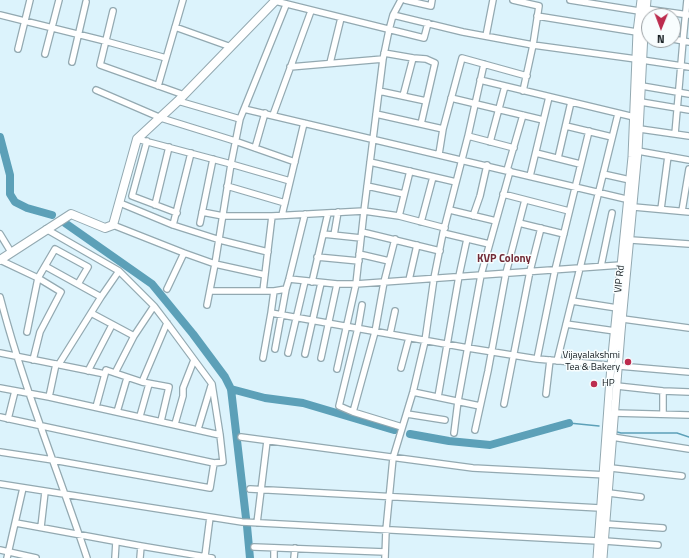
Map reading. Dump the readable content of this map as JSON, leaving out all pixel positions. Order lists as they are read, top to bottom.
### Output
{
  "streets": {
    "street": ["VIP Rd"]
  },
  "districts": ["KVP Colony"],
  "places": ["Vijayalakshmi Tea & Bakery", "HP"],
  "north": "bottom"
}
